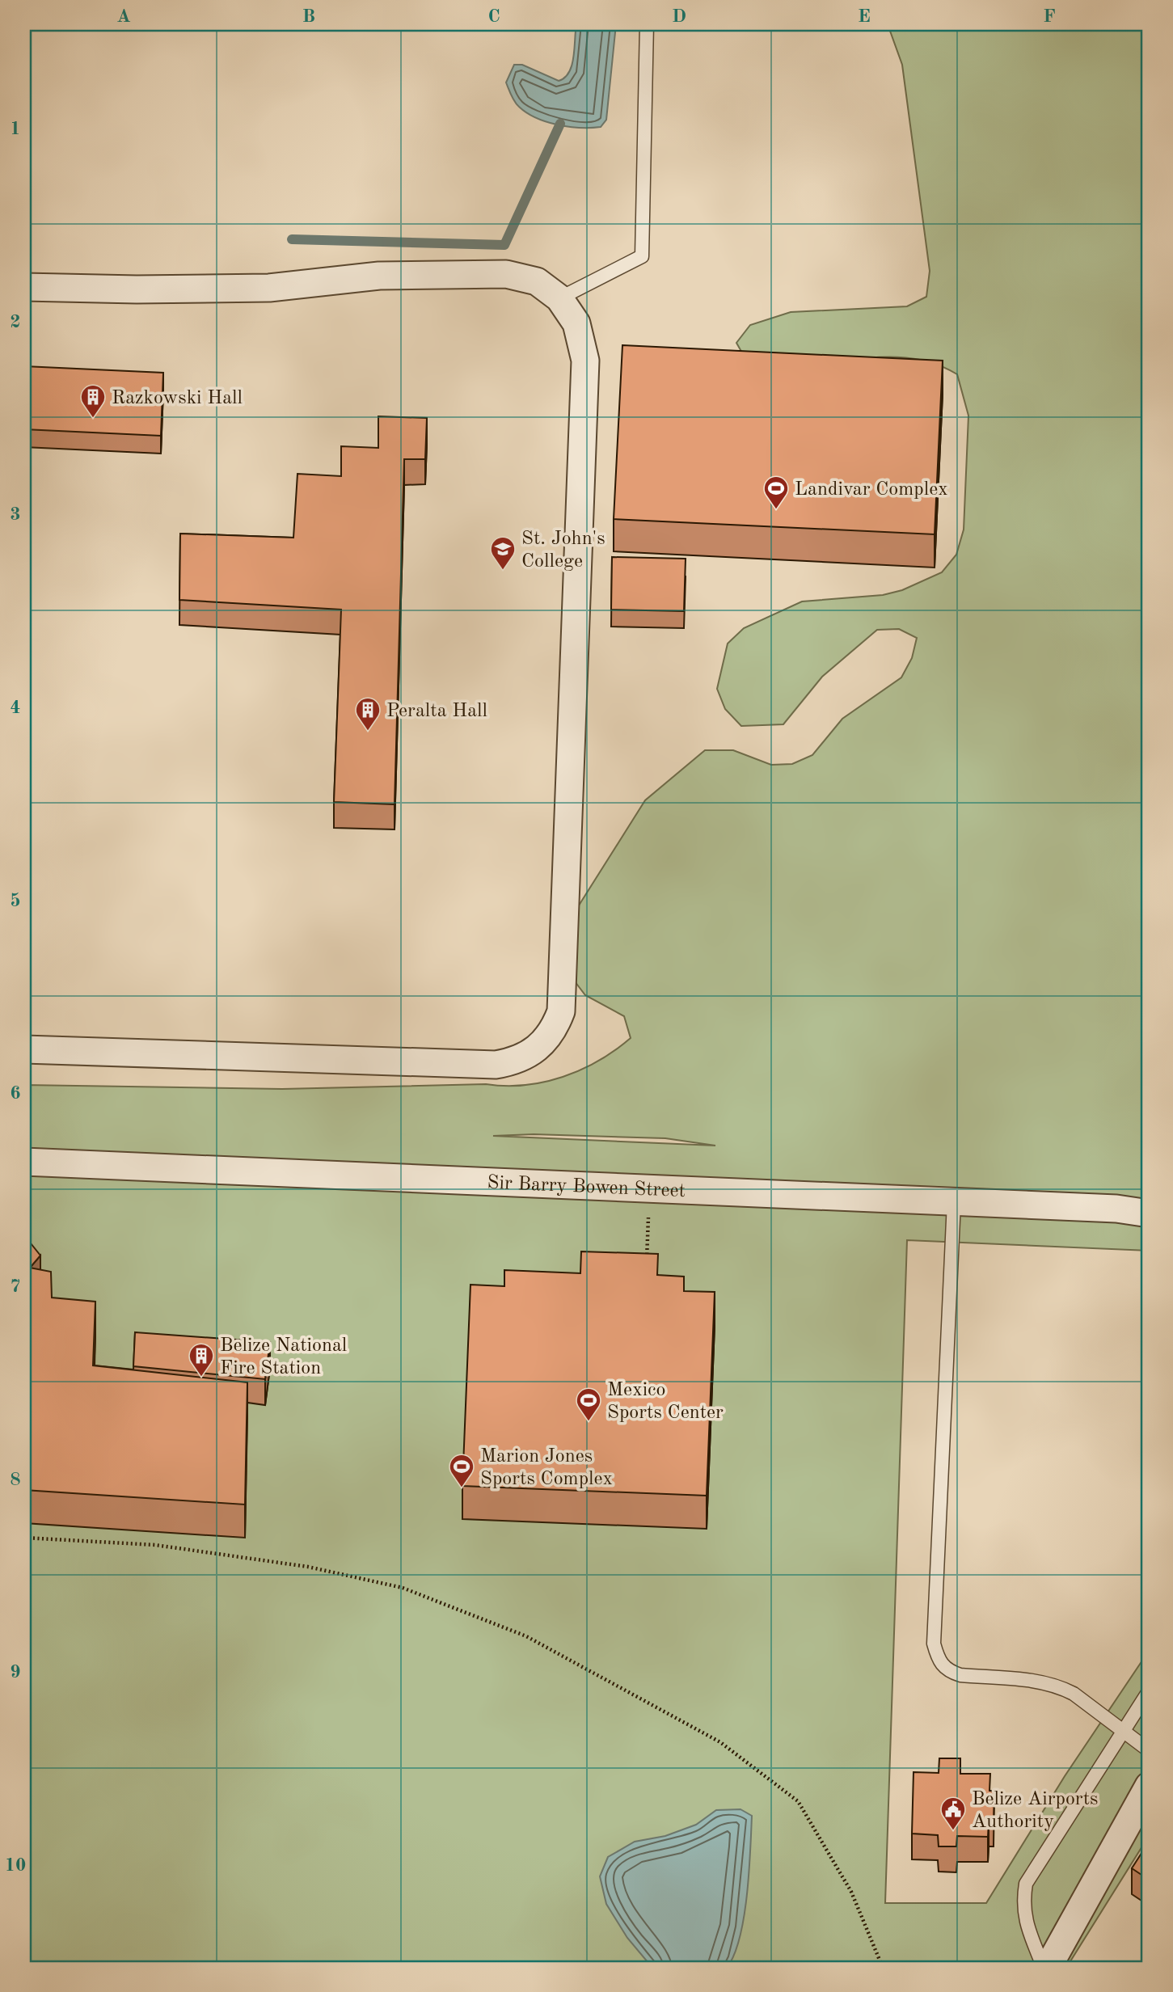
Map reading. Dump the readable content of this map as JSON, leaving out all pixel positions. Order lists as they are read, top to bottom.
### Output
{
  "streets": {
    "street": ["Sir Barry Bowen Street"]
  },
  "places": {
    "building": ["Razkowski Hall", "Peralta Hall", "Belize National Fire Station"],
    "sports": ["Landivar Complex", "Mexico Sports Center", "Marion Jones Sports Complex"],
    "school or university": ["St. John's College"],
    "public building": ["Belize Airports Authority"]
  },
  "grid": {
    "columns": [
      "A",
      "B",
      "C",
      "D",
      "E",
      "F"
    ],
    "rows": [
      "1",
      "2",
      "3",
      "4",
      "5",
      "6",
      "7",
      "8",
      "9",
      "10"
    ]
  }
}
